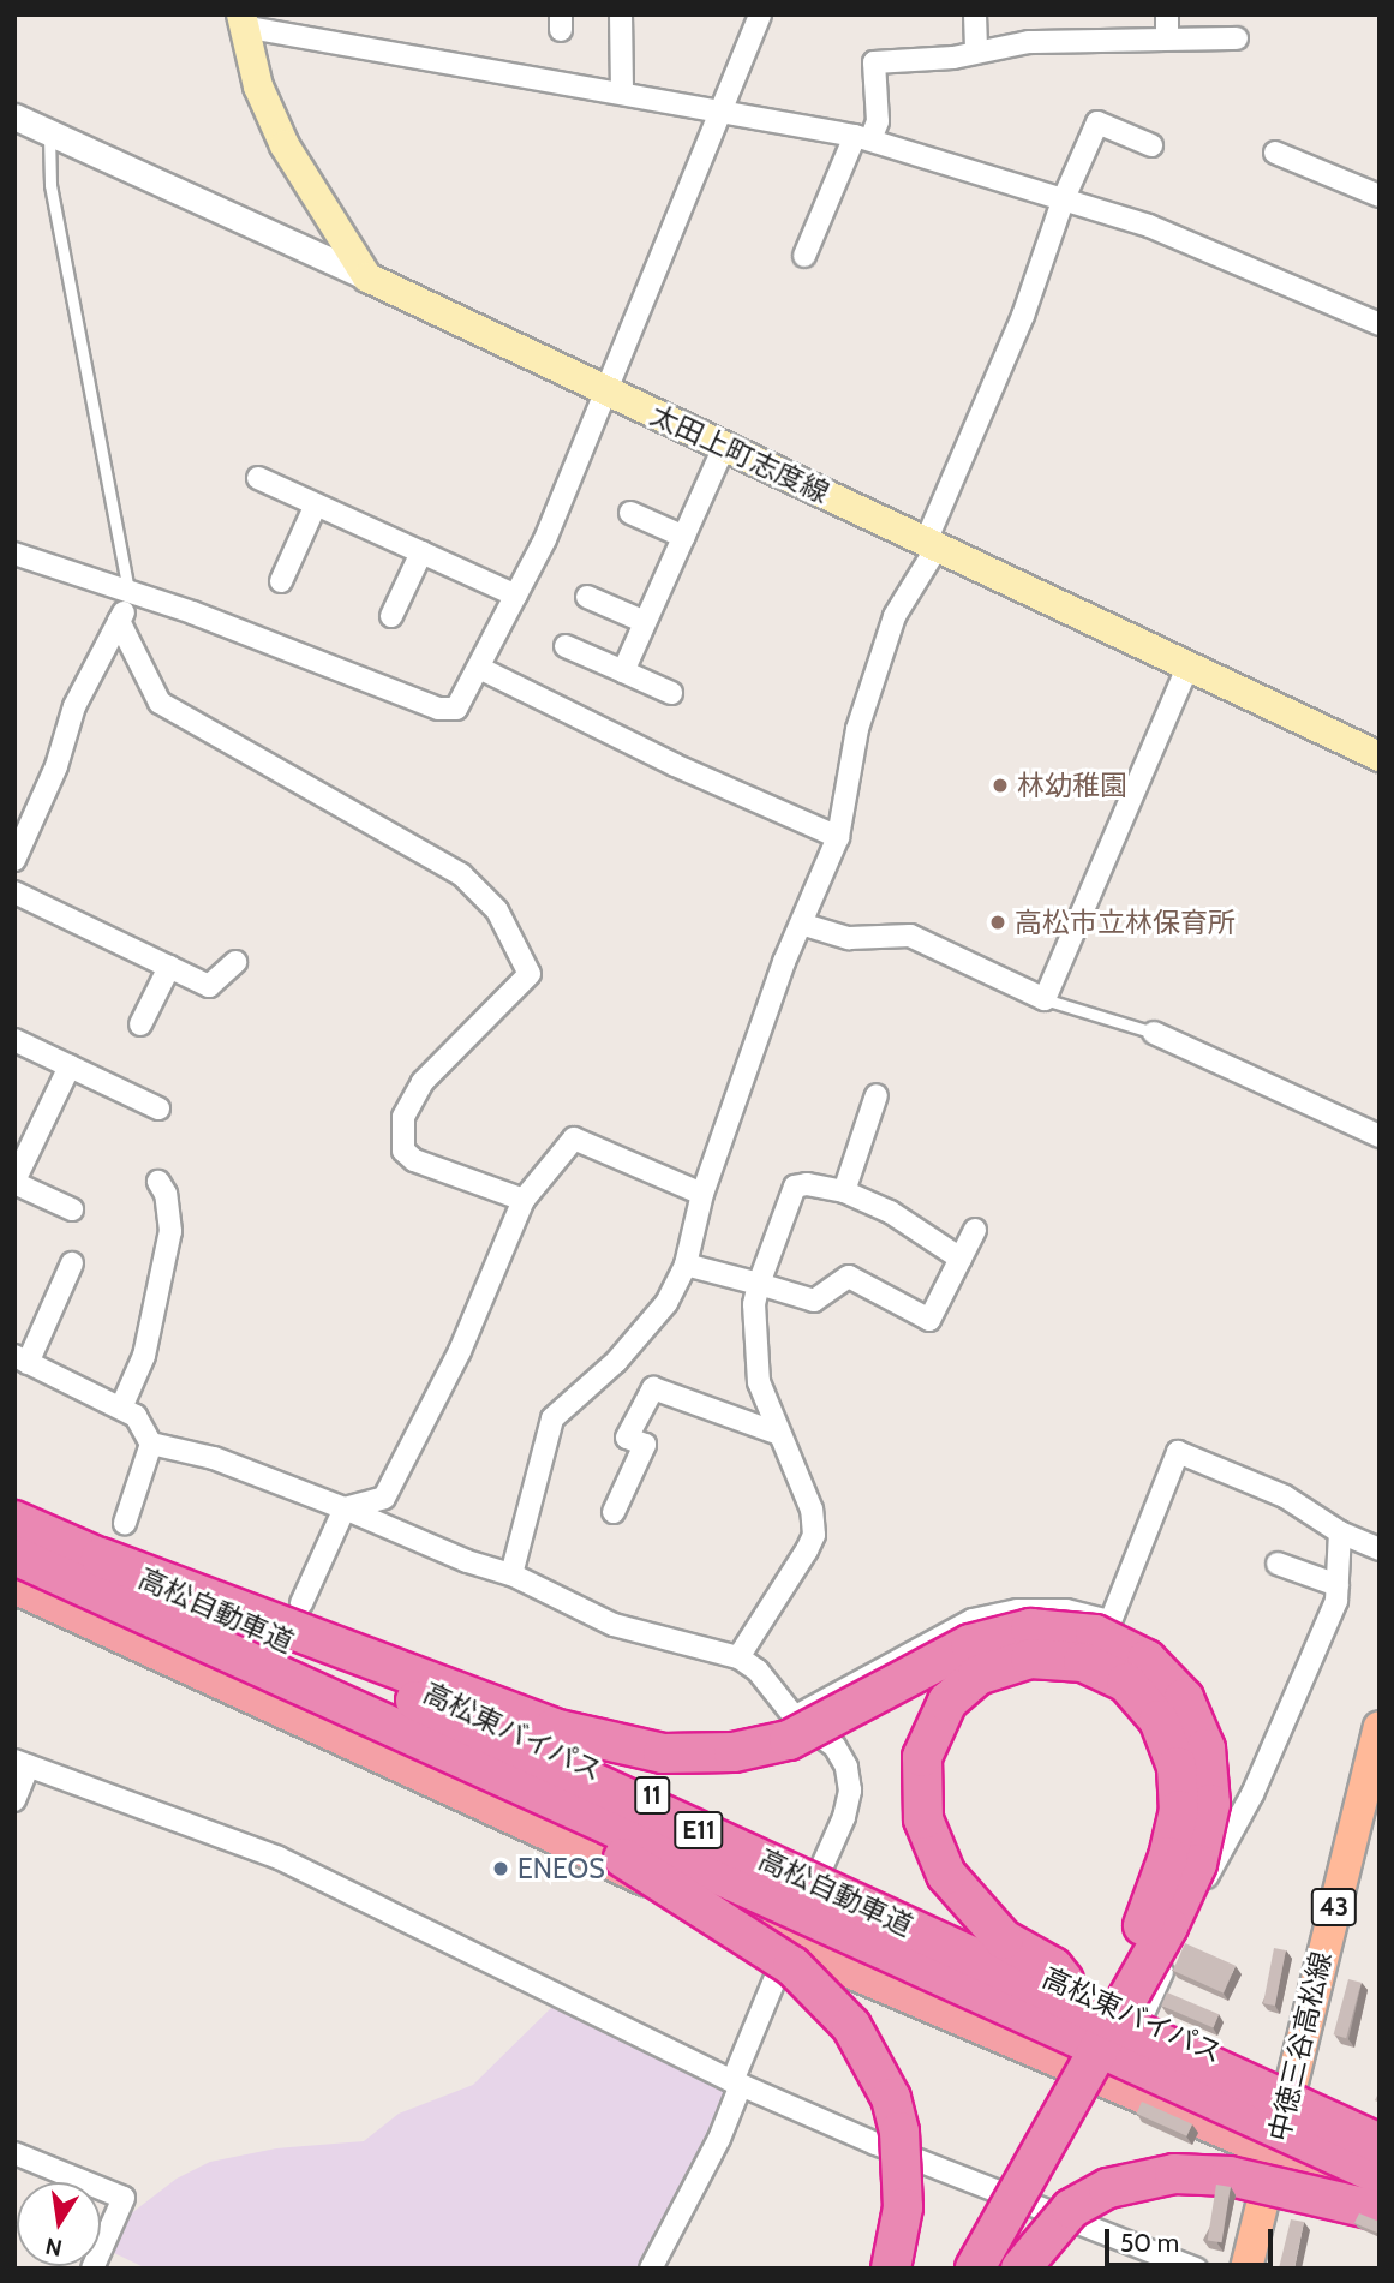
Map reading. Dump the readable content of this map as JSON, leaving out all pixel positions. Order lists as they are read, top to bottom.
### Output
{
  "streets": {
    "highway": [
      "高松自動車道",
      "高松東バイパス",
      "11",
      "E11"
    ],
    "main road": ["太田上町志度線", "43", "中徳三谷高松線"]
  },
  "crossings": [
    ["高松東バイパス", "中徳三谷高松線"]
  ],
  "places": ["林幼稚園", "高松市立林保育所", "ENEOS"],
  "scale_bar": "50 m",
  "north": "bottom"
}
